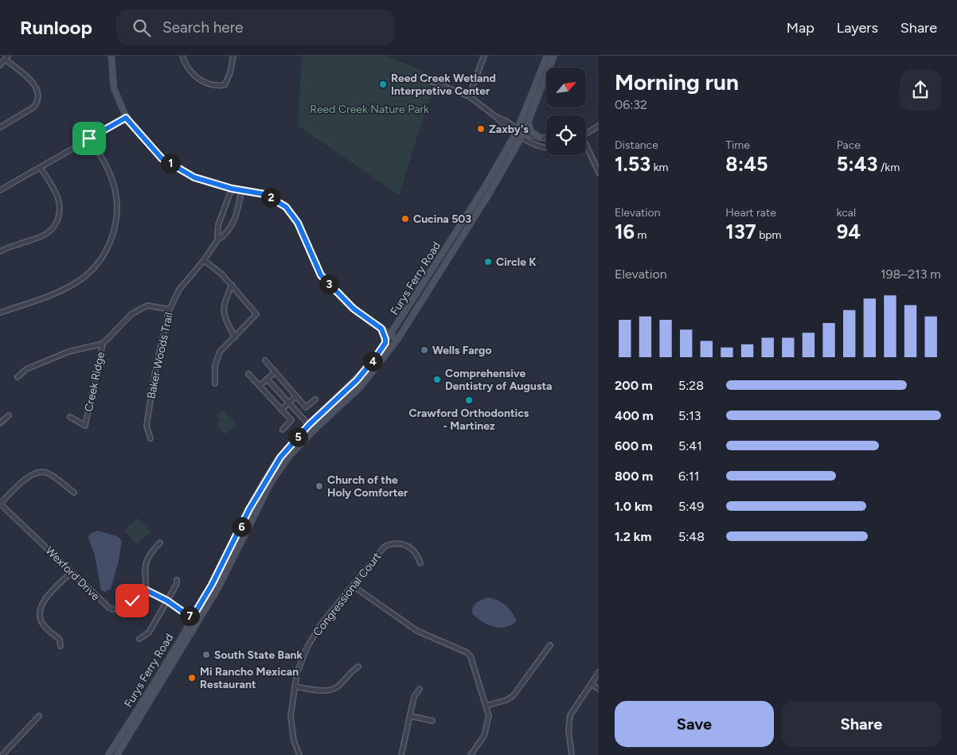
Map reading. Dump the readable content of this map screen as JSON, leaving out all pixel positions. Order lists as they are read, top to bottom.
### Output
{
  "streets": {
    "main road": ["Furys Ferry Road"],
    "street": [
      "Baker Woods Trail",
      "Creek Ridge",
      "Wexford Drive",
      "Congressional Court"
    ]
  },
  "parks": ["Reed Creek Nature Park"],
  "places": [
    "Reed Creek Wetland Interpretive Center",
    "Zaxby's",
    "Cucina 503",
    "Circle K",
    "Wells Fargo",
    "Comprehensive Dentistry of Augusta",
    "Crawford Orthodontics - Martinez",
    "Church of the Holy Comforter",
    "South State Bank",
    "Mi Rancho Mexican Restaurant"
  ],
  "north": "top right",
  "page": {
    "header": "Runloop",
    "search": "Search here",
    "nav": ["Map", "Layers", "Share"],
    "heading": ["Morning run", "06:32"],
    "stats": [
      ["Distance", "1.53 km"],
      ["Time", "8:45"],
      ["Pace", "5:43 /km"],
      ["Elevation", "16 m"],
      ["Heart rate", "137 bpm"],
      ["kcal", "94"]
    ],
    "pins": [
      "1",
      "2",
      "3",
      "4",
      "5",
      "6",
      "7"
    ],
    "chart": ["Elevation", "198–213 m"],
    "list": [
      {
        "name": "200 m",
        "note": "5:28"
      },
      {
        "name": "400 m",
        "note": "5:13"
      },
      {
        "name": "600 m",
        "note": "5:41"
      },
      {
        "name": "800 m",
        "note": "6:11"
      },
      {
        "name": "1.0 km",
        "note": "5:49"
      },
      {
        "name": "1.2 km",
        "note": "5:48"
      }
    ],
    "buttons": ["Save", "Share"]
  }
}
